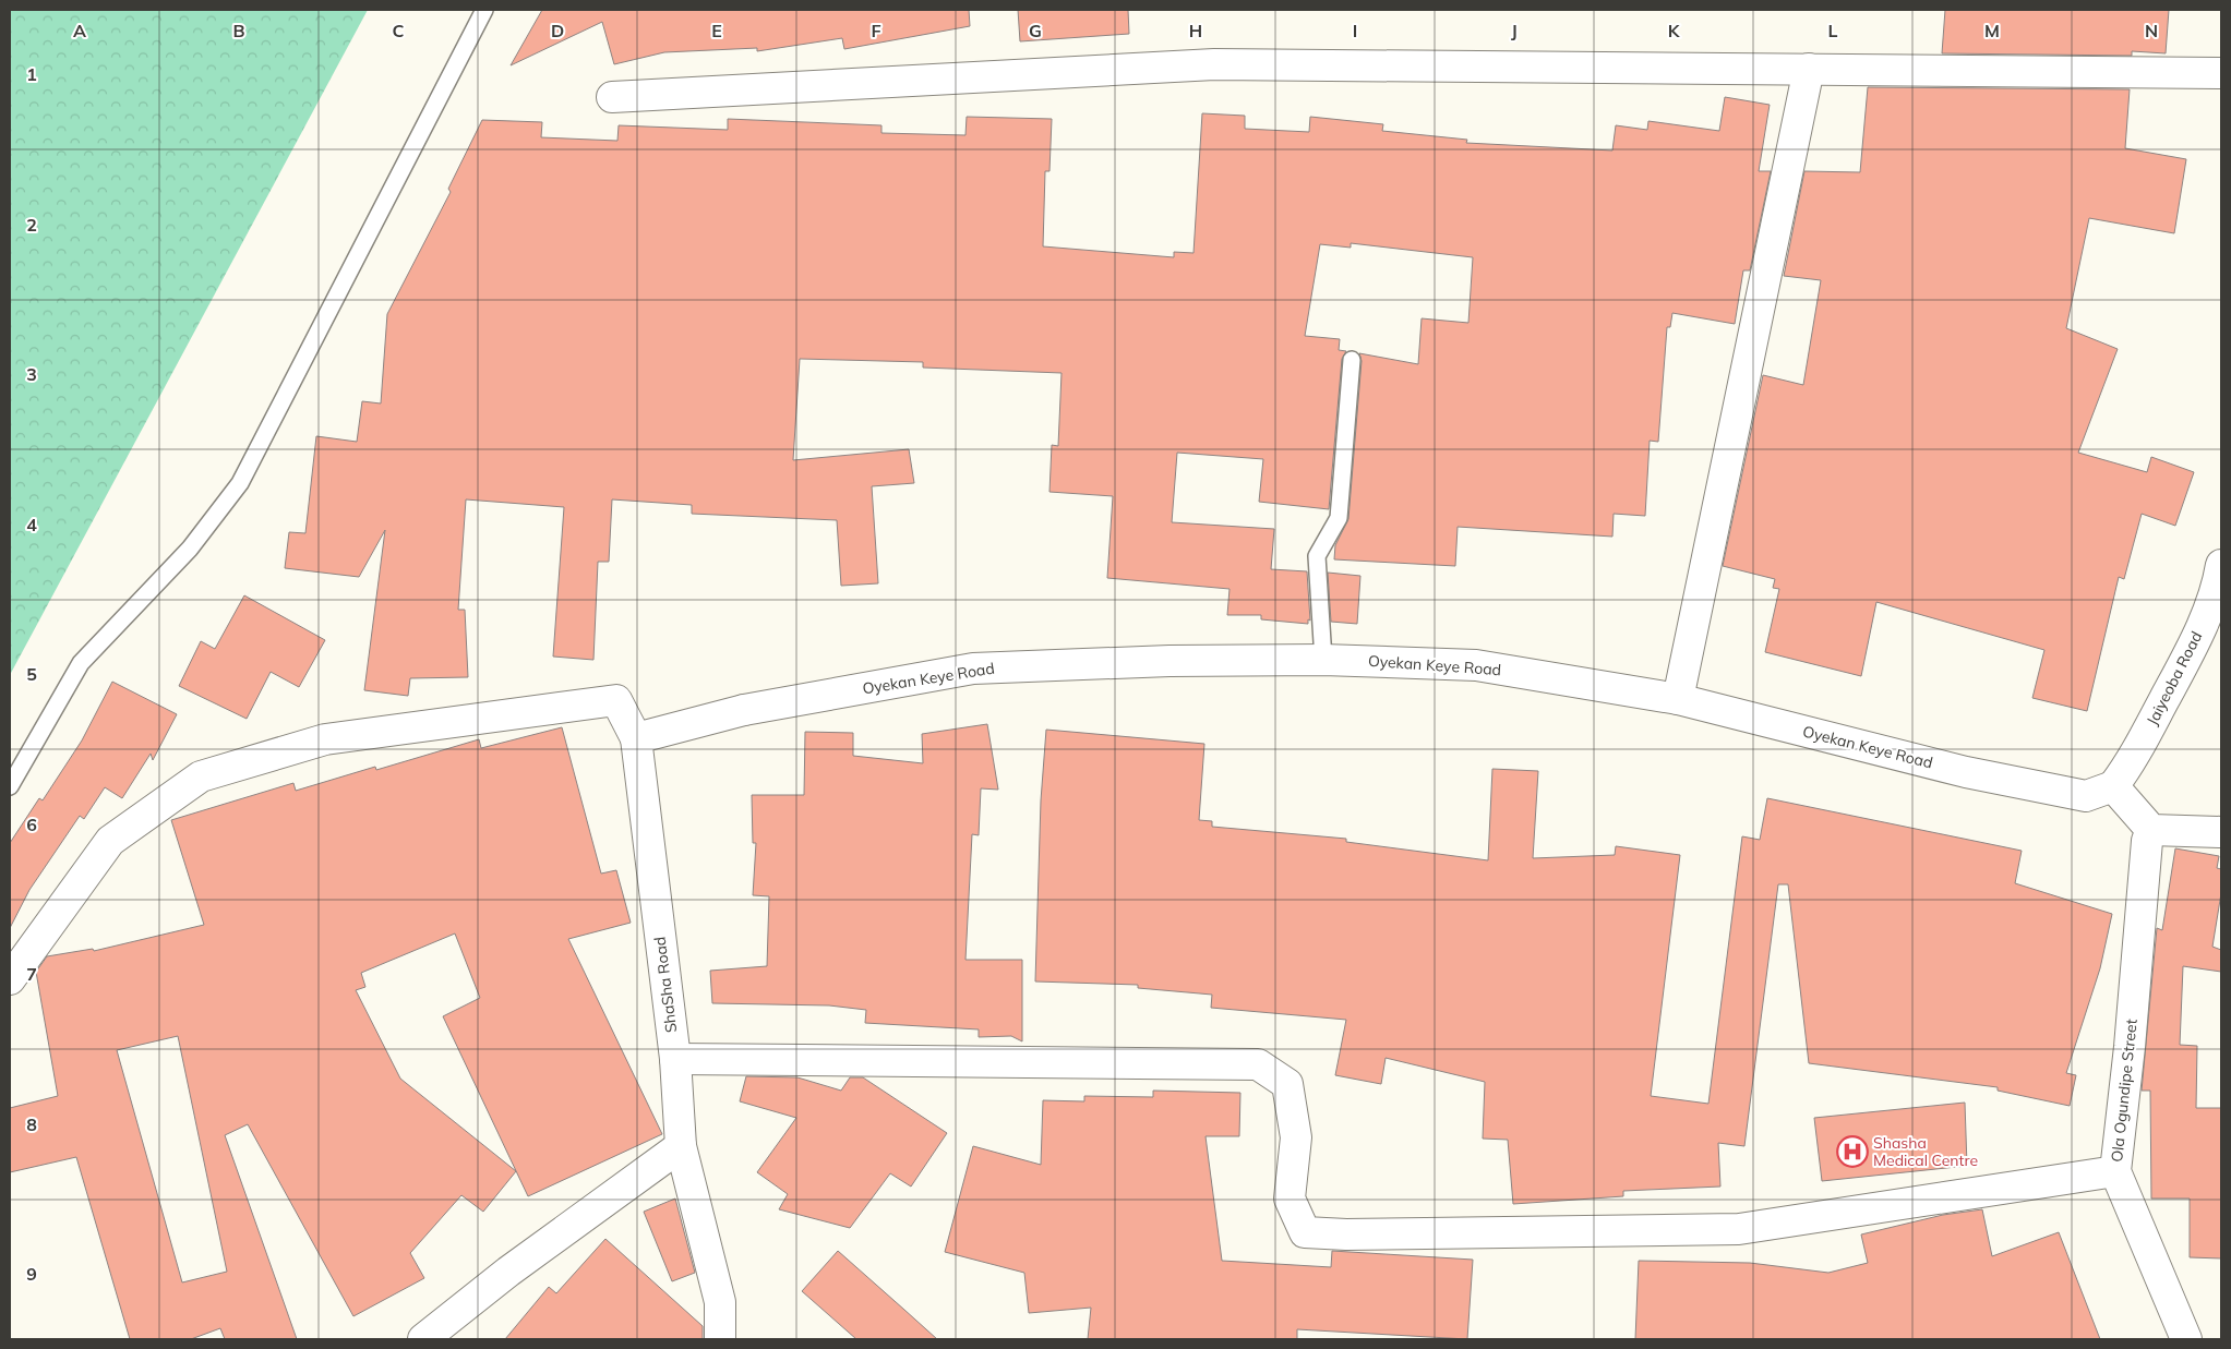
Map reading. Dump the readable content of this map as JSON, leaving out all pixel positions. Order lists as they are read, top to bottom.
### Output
{
  "streets": {
    "street": [
      "Oyekan Keye Road",
      "Jaiyeoba Road",
      "ShaSha Road",
      "Ola Ogundipe Street"
    ]
  },
  "crossings": [
    ["Oyekan Keye Road", "Jaiyeoba Road"],
    ["Oyekan Keye Road", "ShaSha Road"]
  ],
  "places": {
    "hospital": ["Shasha Medical Centre"]
  },
  "grid": {
    "columns": [
      "A",
      "B",
      "C",
      "D",
      "E",
      "F",
      "G",
      "H",
      "I",
      "J",
      "K",
      "L",
      "M",
      "N"
    ],
    "rows": [
      "1",
      "2",
      "3",
      "4",
      "5",
      "6",
      "7",
      "8",
      "9"
    ]
  }
}
